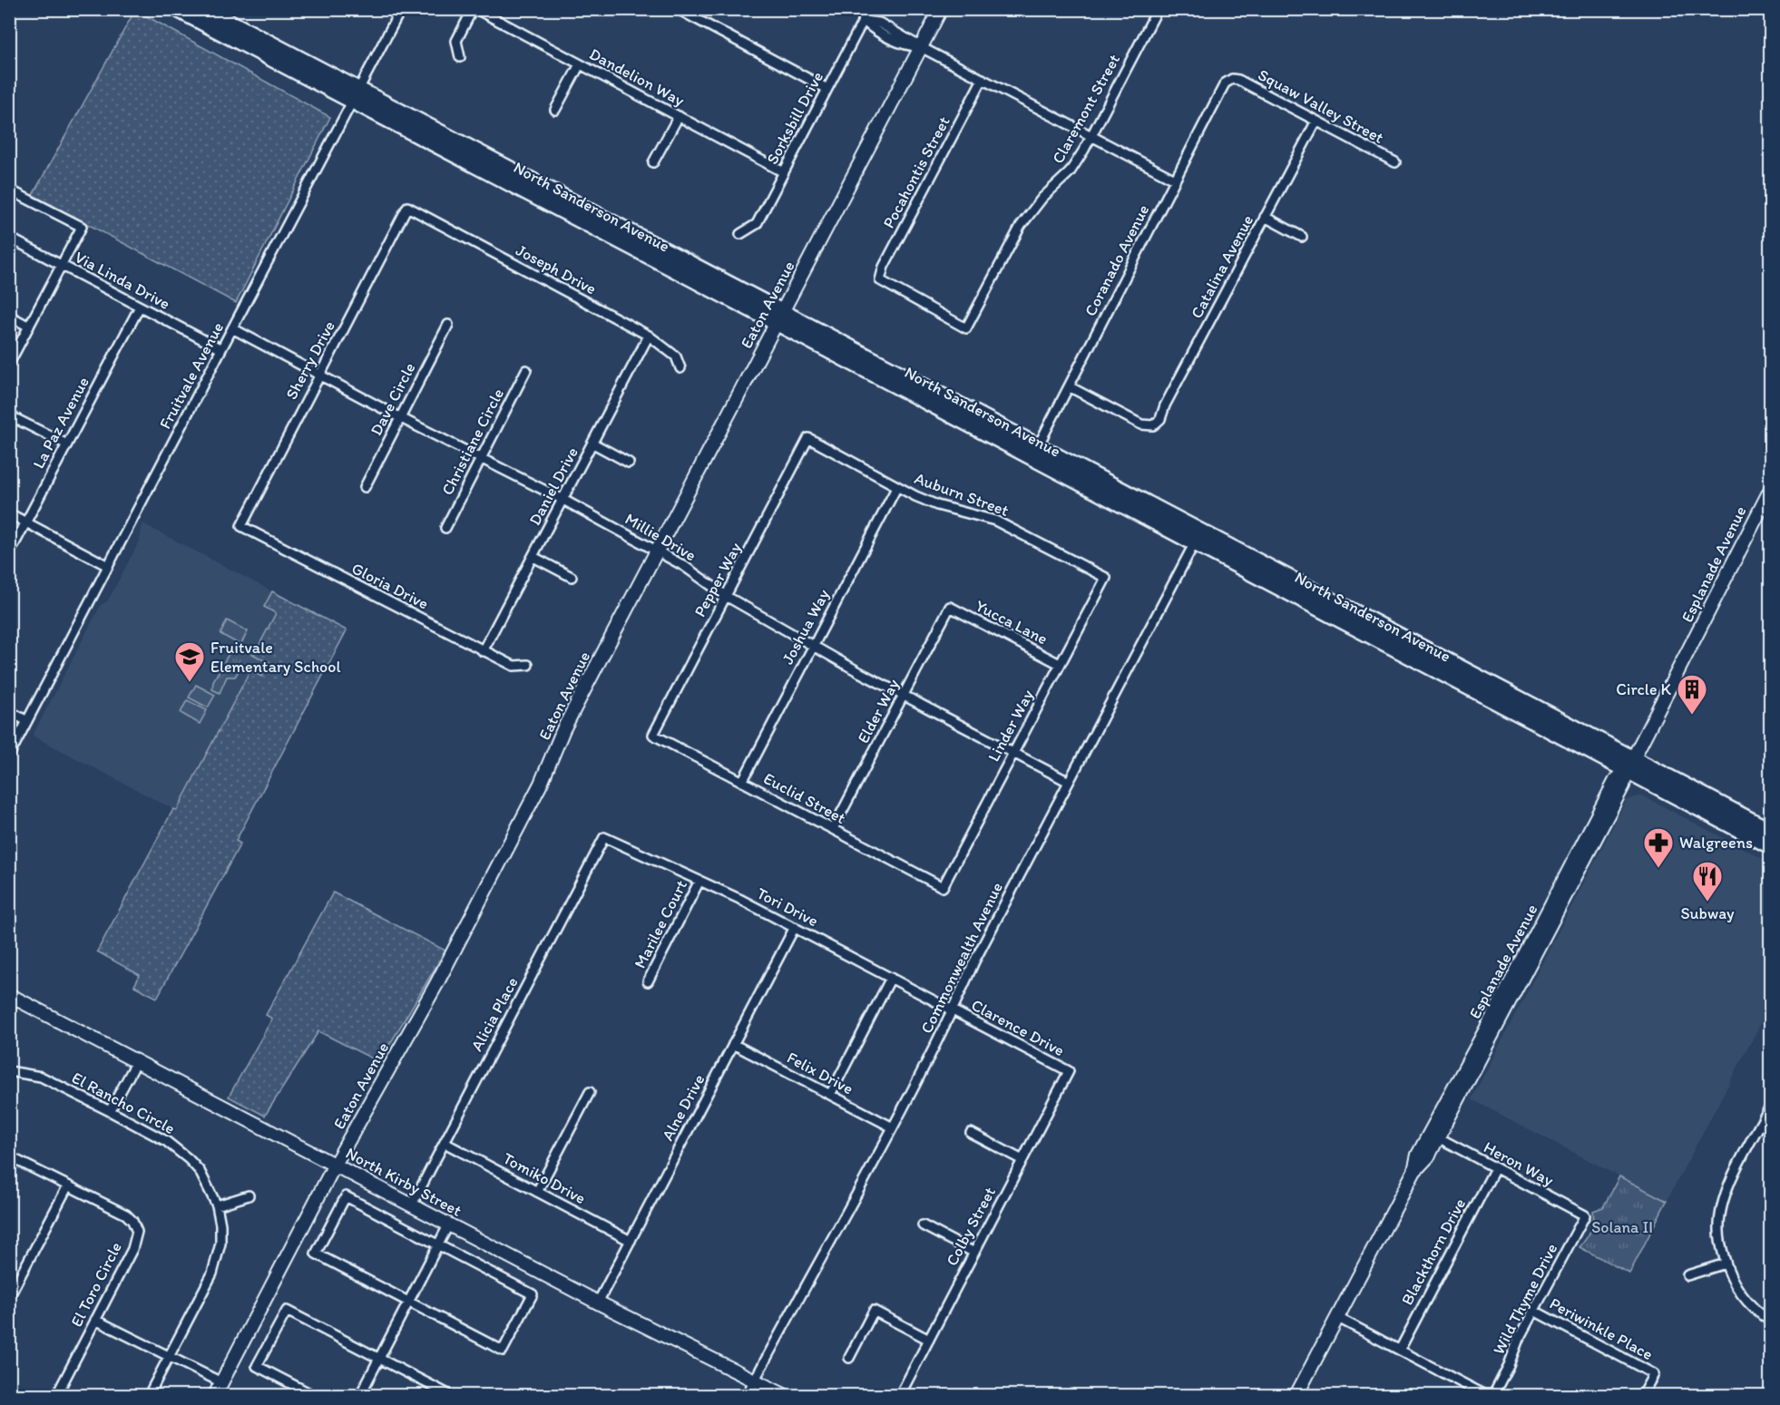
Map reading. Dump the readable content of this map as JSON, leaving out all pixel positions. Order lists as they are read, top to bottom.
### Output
{
  "streets": {
    "highway": ["North Sanderson Avenue"],
    "street": [
      "Dandelion Way",
      "Squaw Valley Street",
      "Claremont Street",
      "Sorksbill Drive",
      "Pocahontis Street",
      "Coranado Avenue",
      "Catalina Avenue",
      "Joseph Drive",
      "Via Linda Drive",
      "Eaton Avenue",
      "Sherry Drive",
      "Fruitvale Avenue",
      "Dave Circle",
      "La Paz Avenue",
      "Christiane Circle",
      "Daniel Drive",
      "Auburn Street",
      "Millie Drive",
      "Esplanade Avenue",
      "Pepper Way",
      "Gloria Drive",
      "Yucca Lane",
      "Joshua Way",
      "Elder Way",
      "Linder Way",
      "Euclid Street",
      "Tori Drive",
      "Marilee Court",
      "Commonwealth Avenue",
      "Alicia Place",
      "Clarence Drive",
      "Felix Drive",
      "El Rancho Circle",
      "Alne Drive",
      "Heron Way",
      "Tomiko Drive",
      "North Kirby Street",
      "Colby Street",
      "Blackthorn Drive",
      "El Toro Circle",
      "Wild Thyme Drive",
      "Periwinkle Place"
    ]
  },
  "crossings": [
    ["Dandelion Way", "Sorksbill Drive"],
    ["Squaw Valley Street", "Coranado Avenue"],
    ["Squaw Valley Street", "Catalina Avenue"],
    ["Claremont Street", "Pocahontis Street"],
    ["North Sanderson Avenue", "Coranado Avenue"],
    ["North Sanderson Avenue", "Eaton Avenue"],
    ["North Sanderson Avenue", "Fruitvale Avenue"],
    ["North Sanderson Avenue", "Esplanade Avenue"],
    ["North Sanderson Avenue", "Commonwealth Avenue"],
    ["Coranado Avenue", "Catalina Avenue"],
    ["Joseph Drive", "Sherry Drive"],
    ["Joseph Drive", "Daniel Drive"],
    ["Via Linda Drive", "Fruitvale Avenue"],
    ["Via Linda Drive", "La Paz Avenue"],
    ["Eaton Avenue", "Millie Drive"],
    ["Eaton Avenue", "North Kirby Street"],
    ["Sherry Drive", "Millie Drive"],
    ["Sherry Drive", "Gloria Drive"],
    ["Fruitvale Avenue", "Millie Drive"],
    ["Dave Circle", "Millie Drive"],
    ["Christiane Circle", "Millie Drive"],
    ["Daniel Drive", "Millie Drive"],
    ["Daniel Drive", "Gloria Drive"],
    ["Auburn Street", "Pepper Way"],
    ["Auburn Street", "Joshua Way"],
    ["Auburn Street", "Linder Way"],
    ["Millie Drive", "Pepper Way"],
    ["Millie Drive", "Joshua Way"],
    ["Millie Drive", "Elder Way"],
    ["Millie Drive", "Linder Way"],
    ["Millie Drive", "Commonwealth Avenue"],
    ["Esplanade Avenue", "Heron Way"],
    ["Pepper Way", "Euclid Street"],
    ["Yucca Lane", "Elder Way"],
    ["Yucca Lane", "Linder Way"],
    ["Joshua Way", "Euclid Street"],
    ["Elder Way", "Euclid Street"],
    ["Linder Way", "Euclid Street"],
    ["Tori Drive", "Marilee Court"],
    ["Tori Drive", "Commonwealth Avenue"],
    ["Tori Drive", "Alicia Place"],
    ["Tori Drive", "Clarence Drive"],
    ["Tori Drive", "Alne Drive"],
    ["Commonwealth Avenue", "Clarence Drive"],
    ["Commonwealth Avenue", "Felix Drive"],
    ["Commonwealth Avenue", "North Kirby Street"],
    ["Alicia Place", "Tomiko Drive"],
    ["Alicia Place", "North Kirby Street"],
    ["Clarence Drive", "Colby Street"],
    ["Felix Drive", "Alne Drive"],
    ["Alne Drive", "Tomiko Drive"],
    ["Alne Drive", "North Kirby Street"],
    ["Heron Way", "Blackthorn Drive"],
    ["Heron Way", "Wild Thyme Drive"],
    ["Wild Thyme Drive", "Periwinkle Place"]
  ],
  "parks": ["Solana II"],
  "places": {
    "school or university": ["Fruitvale Elementary School"],
    "building": ["Circle K"],
    "pharmacy": ["Walgreens"],
    "restaurant": ["Subway"]
  }
}
